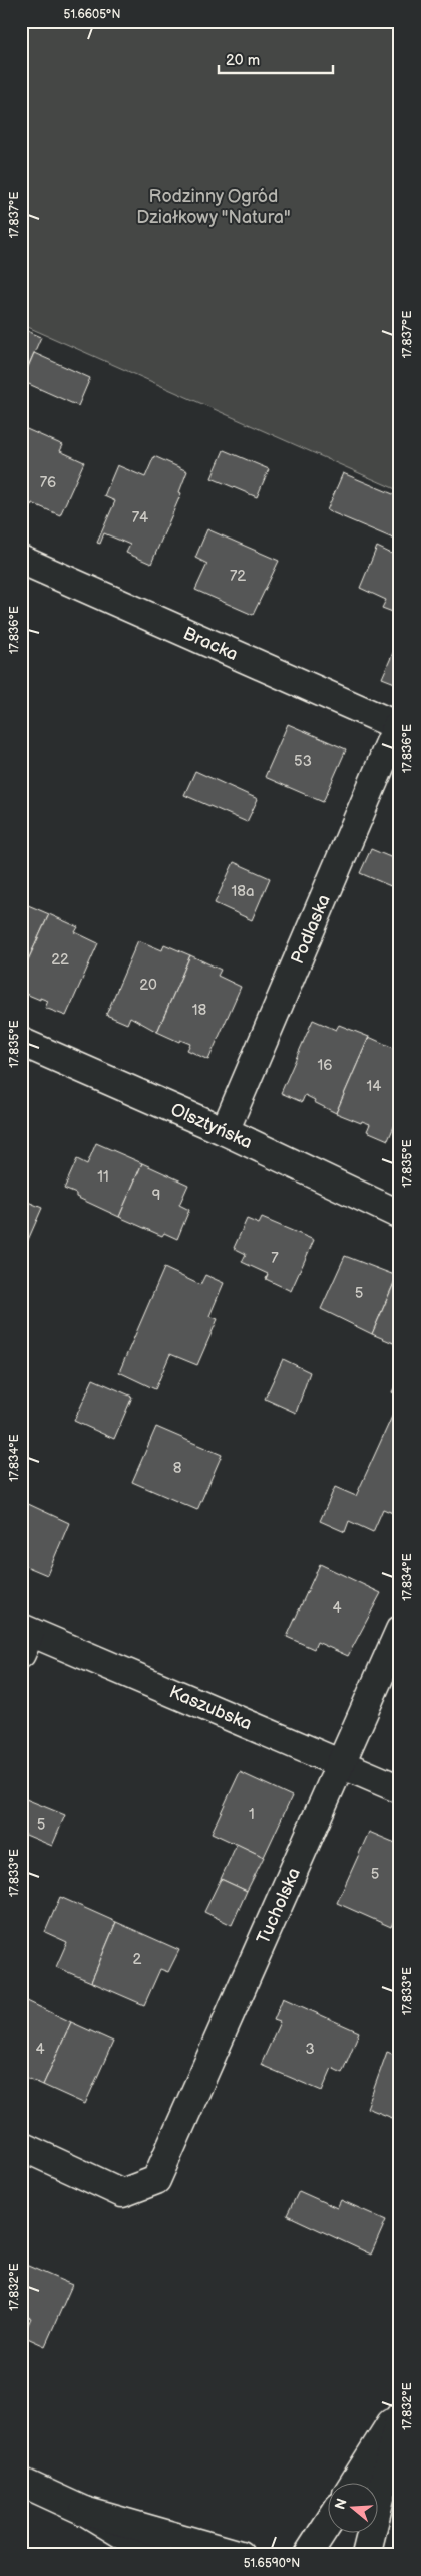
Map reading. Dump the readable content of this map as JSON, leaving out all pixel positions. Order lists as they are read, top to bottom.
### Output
{
  "streets": {
    "street": [
      "Bracka",
      "Podlaska",
      "Olsztyńska",
      "Kaszubska",
      "Tucholska"
    ]
  },
  "crossings": [
    ["Bracka", "Podlaska"],
    ["Podlaska", "Olsztyńska"],
    ["Kaszubska", "Tucholska"]
  ],
  "parks": ["Rodzinny Ogród Działkowy \"Natura\""],
  "house_numbers": [
    "76",
    "74",
    "72",
    "53",
    "18a",
    "22",
    "20",
    "18",
    "16",
    "14",
    "11",
    "9",
    "7",
    "5",
    "8",
    "4",
    "1",
    "5",
    "5",
    "2",
    "4",
    "3"
  ],
  "scale_bar": "20 m",
  "north": "left",
  "coordinates": [
    "51.6605°N",
    "17.837°E",
    "17.836°E",
    "17.835°E",
    "17.834°E",
    "17.833°E",
    "17.832°E",
    "51.6590°N"
  ]
}
